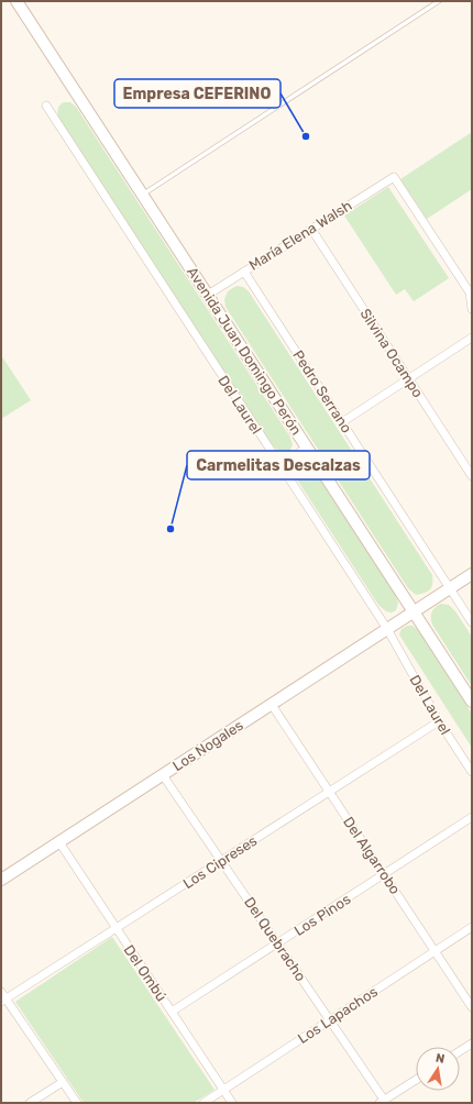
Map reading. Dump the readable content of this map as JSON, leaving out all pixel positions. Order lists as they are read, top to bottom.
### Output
{
  "streets": {
    "street": [
      "María Elena Walsh",
      "Avenida Juan Domingo Perón",
      "Silvina Ocampo",
      "Pedro Serrano",
      "Del Laurel",
      "Los Nogales",
      "Del Algarrobo",
      "Los Cipreses",
      "Los Pinos",
      "Del Quebracho",
      "Del Ombú",
      "Los Lapachos"
    ]
  },
  "crossings": [
    ["María Elena Walsh", "Avenida Juan Domingo Perón"],
    ["María Elena Walsh", "Silvina Ocampo"],
    ["María Elena Walsh", "Pedro Serrano"],
    ["Avenida Juan Domingo Perón", "Los Nogales"],
    ["Pedro Serrano", "Los Nogales"],
    ["Del Laurel", "Los Nogales"],
    ["Del Laurel", "Los Cipreses"],
    ["Los Nogales", "Del Algarrobo"],
    ["Los Nogales", "Del Quebracho"],
    ["Los Nogales", "Del Ombú"],
    ["Del Algarrobo", "Los Cipreses"],
    ["Del Algarrobo", "Los Pinos"],
    ["Del Algarrobo", "Los Lapachos"],
    ["Los Cipreses", "Del Quebracho"],
    ["Los Cipreses", "Del Ombú"],
    ["Los Pinos", "Del Quebracho"],
    ["Los Pinos", "Del Ombú"],
    ["Del Quebracho", "Los Lapachos"],
    ["Del Ombú", "Los Lapachos"]
  ],
  "places": ["Empresa CEFERINO", "Carmelitas Descalzas"],
  "north": "top"
}
